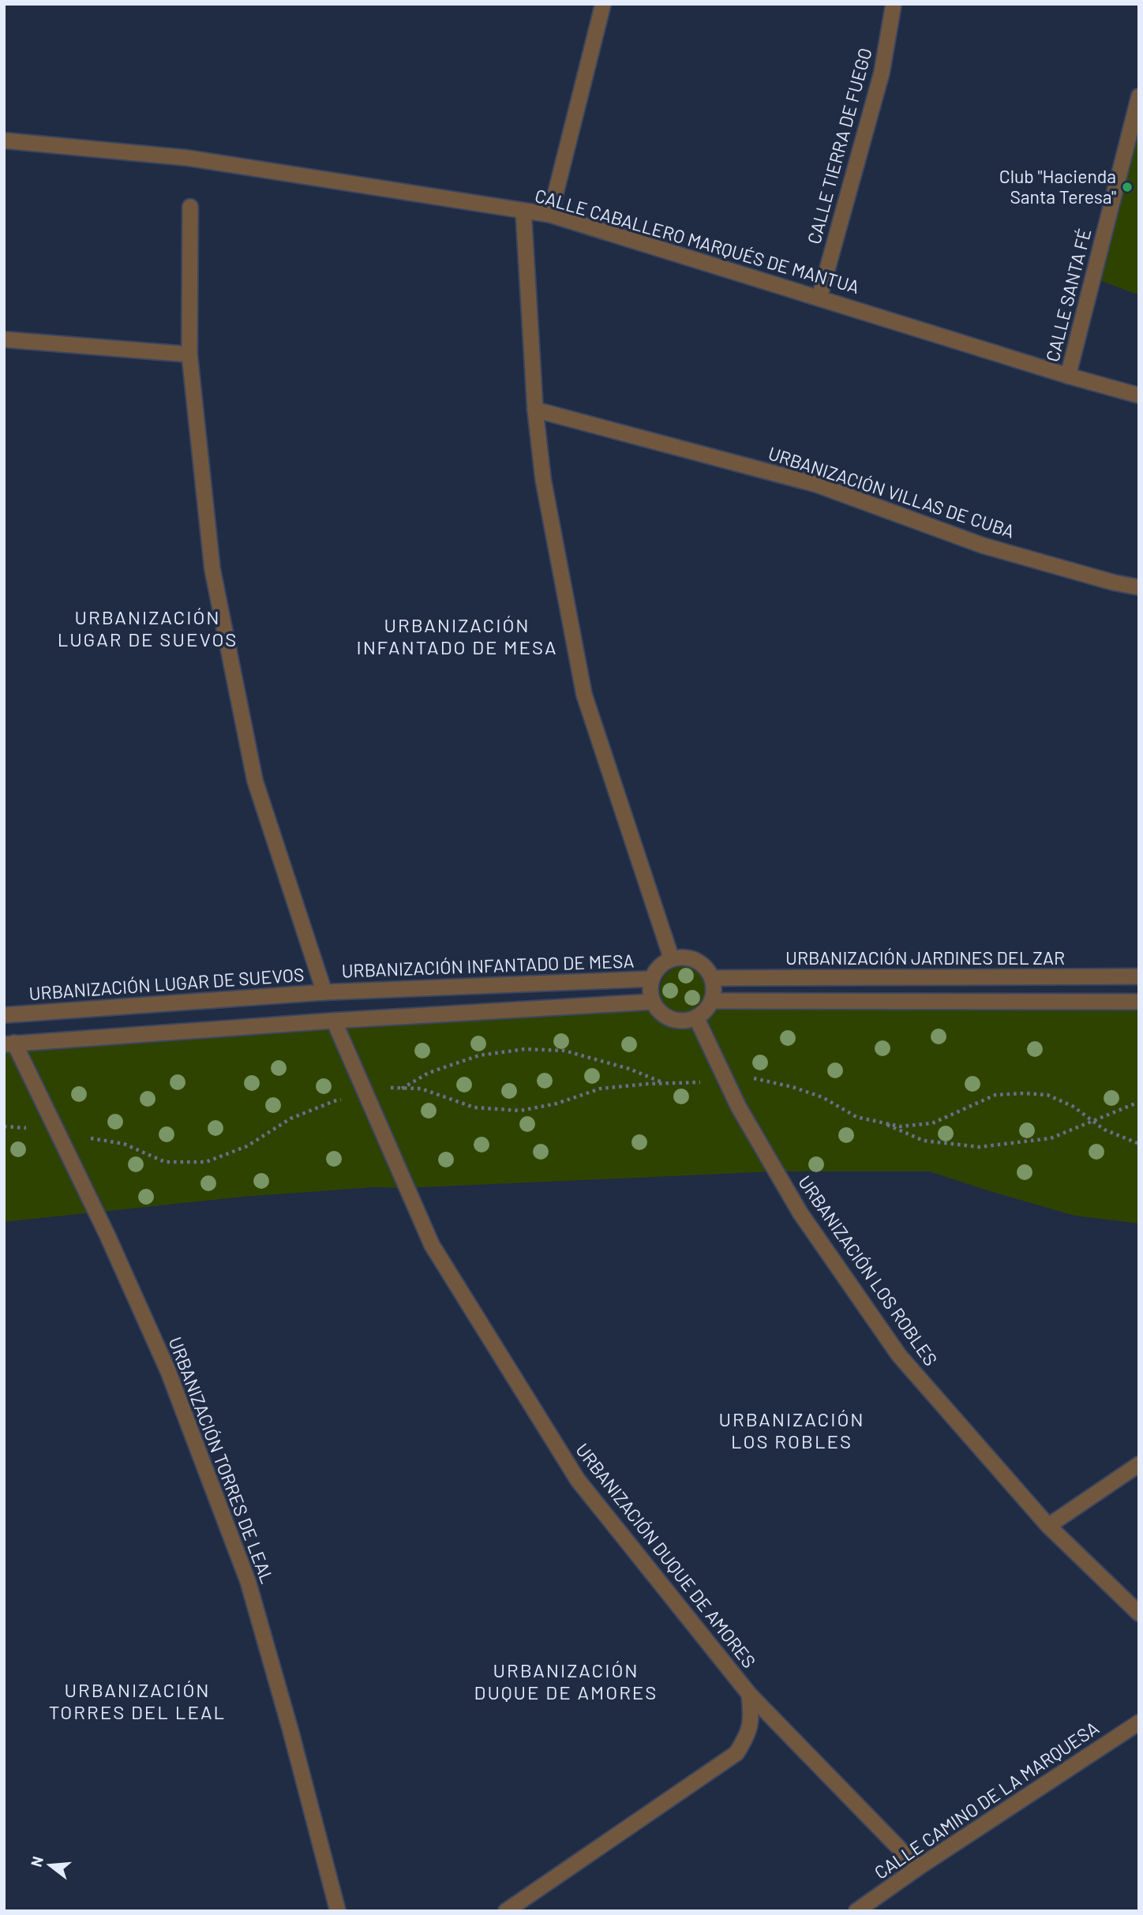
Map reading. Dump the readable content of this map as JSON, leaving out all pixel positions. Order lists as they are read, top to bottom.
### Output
{
  "streets": {
    "street": [
      "CALLE TIERRA DE FUEGO",
      "CALLE CABALLERO MARQUÉS DE MANTUA",
      "CALLE SANTA FÉ",
      "URBANIZACIÓN VILLAS DE CUBA",
      "URBANIZACIÓN JARDINES DEL ZAR",
      "URBANIZACIÓN INFANTADO DE MESA",
      "URBANIZACIÓN LUGAR DE SUEVOS",
      "URBANIZACIÓN LOS ROBLES",
      "URBANIZACIÓN TORRES DE LEAL",
      "URBANIZACIÓN DUQUE DE AMORES",
      "CALLE CAMINO DE LA MARQUESA"
    ]
  },
  "crossings": [
    ["CALLE TIERRA DE FUEGO", "CALLE CABALLERO MARQUÉS DE MANTUA"],
    ["CALLE CABALLERO MARQUÉS DE MANTUA", "CALLE SANTA FÉ"],
    ["URBANIZACIÓN JARDINES DEL ZAR", "URBANIZACIÓN INFANTADO DE MESA"],
    ["URBANIZACIÓN JARDINES DEL ZAR", "URBANIZACIÓN LOS ROBLES"],
    ["URBANIZACIÓN INFANTADO DE MESA", "URBANIZACIÓN LUGAR DE SUEVOS"],
    ["URBANIZACIÓN INFANTADO DE MESA", "URBANIZACIÓN LOS ROBLES"]
  ],
  "districts": [
    "URBANIZACIÓN LUGAR DE SUEVOS",
    "URBANIZACIÓN INFANTADO DE MESA",
    "URBANIZACIÓN LOS ROBLES",
    "URBANIZACIÓN DUQUE DE AMORES",
    "URBANIZACIÓN TORRES DEL LEAL"
  ],
  "places": ["Club \"Hacienda Santa Teresa\""],
  "north": "left"
}
